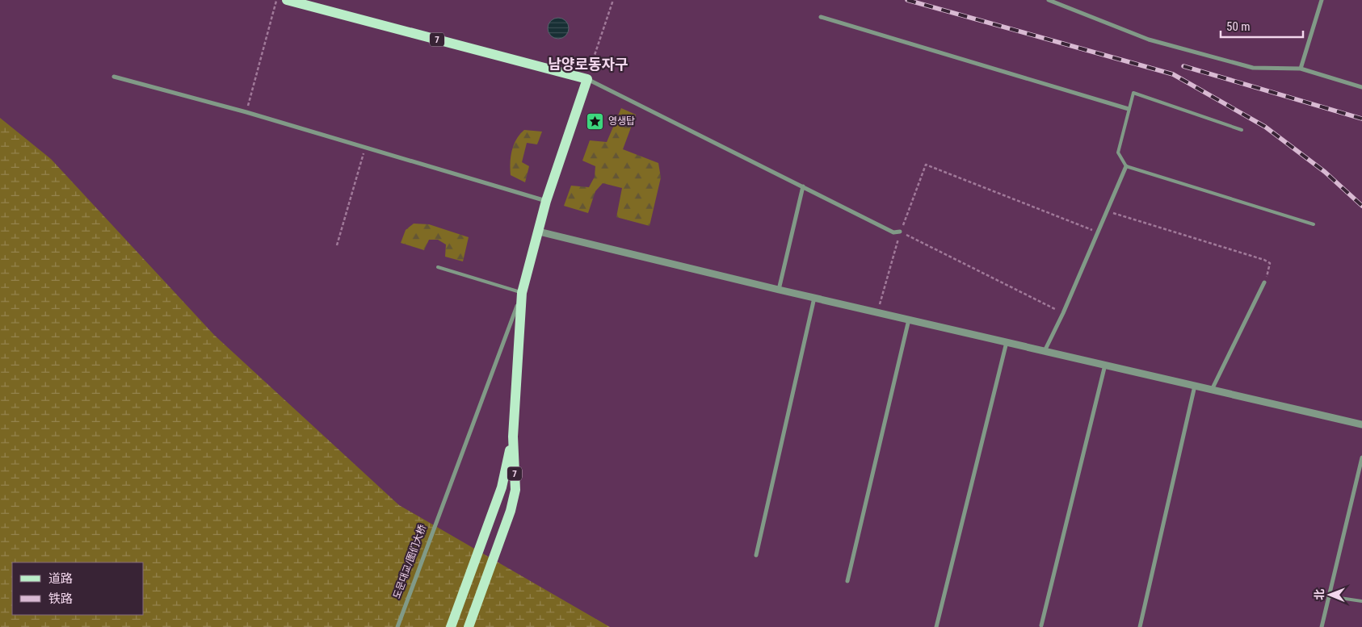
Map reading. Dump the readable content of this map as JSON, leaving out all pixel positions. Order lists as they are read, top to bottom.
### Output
{
  "streets": {
    "main road": ["7"],
    "street": ["도문대교/图们大桥"]
  },
  "crossings": [
    ["7", "도문대교/图们大桥"]
  ],
  "districts": ["남양로동자구"],
  "places": {
    "place": ["영생탑"]
  },
  "legend": ["道路", "铁路"],
  "scale_bar": "50 m",
  "north": "left"
}
